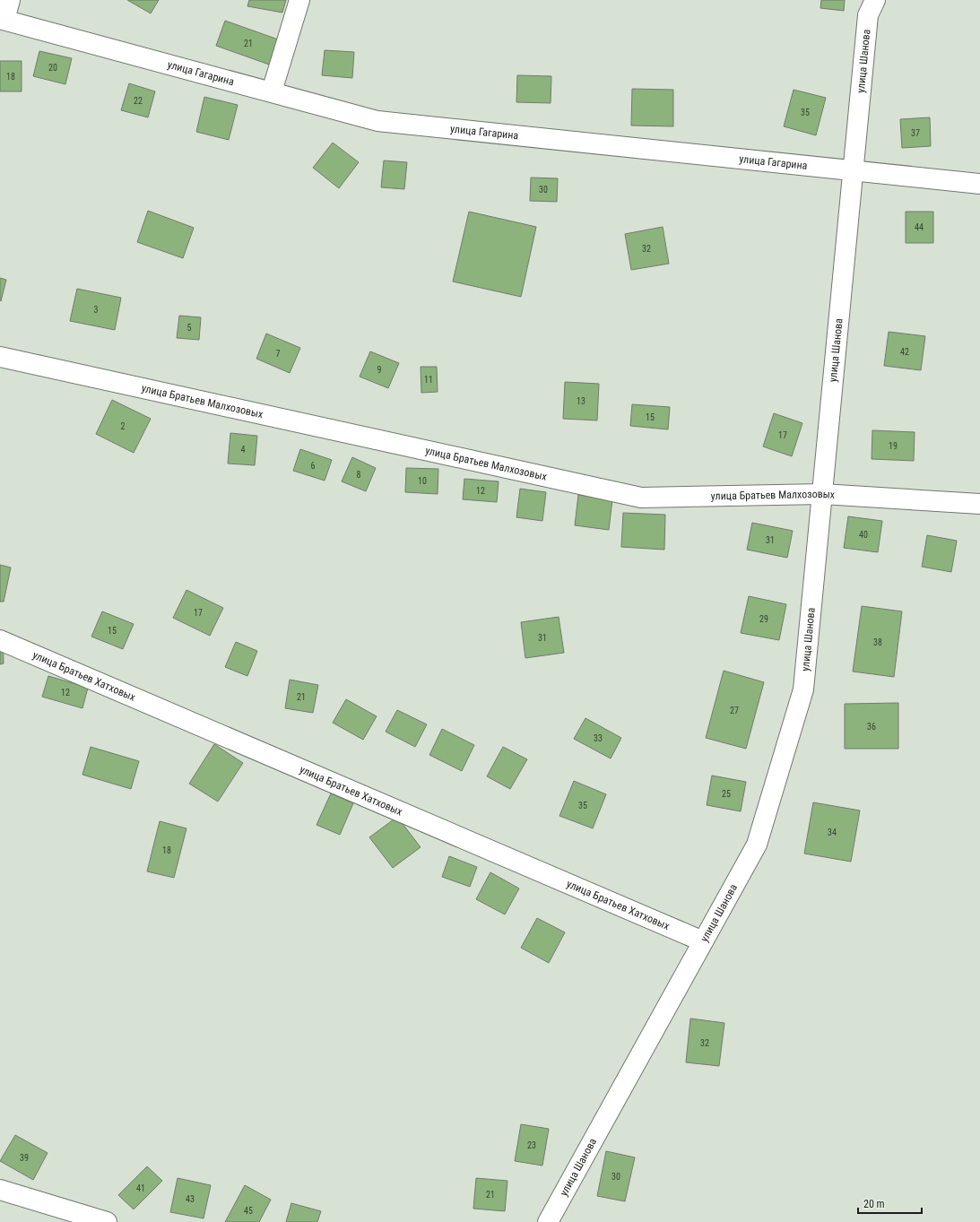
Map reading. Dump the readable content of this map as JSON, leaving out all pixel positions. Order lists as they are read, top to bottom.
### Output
{
  "streets": {
    "street": [
      "улица Шанова",
      "улица Гагарина",
      "улица Братьев Малхозовых",
      "улица Братьев Хатховых"
    ]
  },
  "crossings": [
    ["улица Шанова", "улица Гагарина"],
    ["улица Шанова", "улица Братьев Малхозовых"],
    ["улица Шанова", "улица Братьев Хатховых"]
  ],
  "house_numbers": [
    "21",
    "20",
    "18",
    "22",
    "35",
    "37",
    "30",
    "44",
    "32",
    "3",
    "5",
    "42",
    "7",
    "9",
    "11",
    "13",
    "15",
    "2",
    "17",
    "19",
    "4",
    "6",
    "8",
    "10",
    "12",
    "40",
    "31",
    "17",
    "29",
    "15",
    "31",
    "38",
    "12",
    "21",
    "27",
    "36",
    "33",
    "25",
    "35",
    "34",
    "18",
    "32",
    "23",
    "39",
    "30",
    "41",
    "21",
    "43",
    "45"
  ],
  "scale_bar": "20 m"
}
